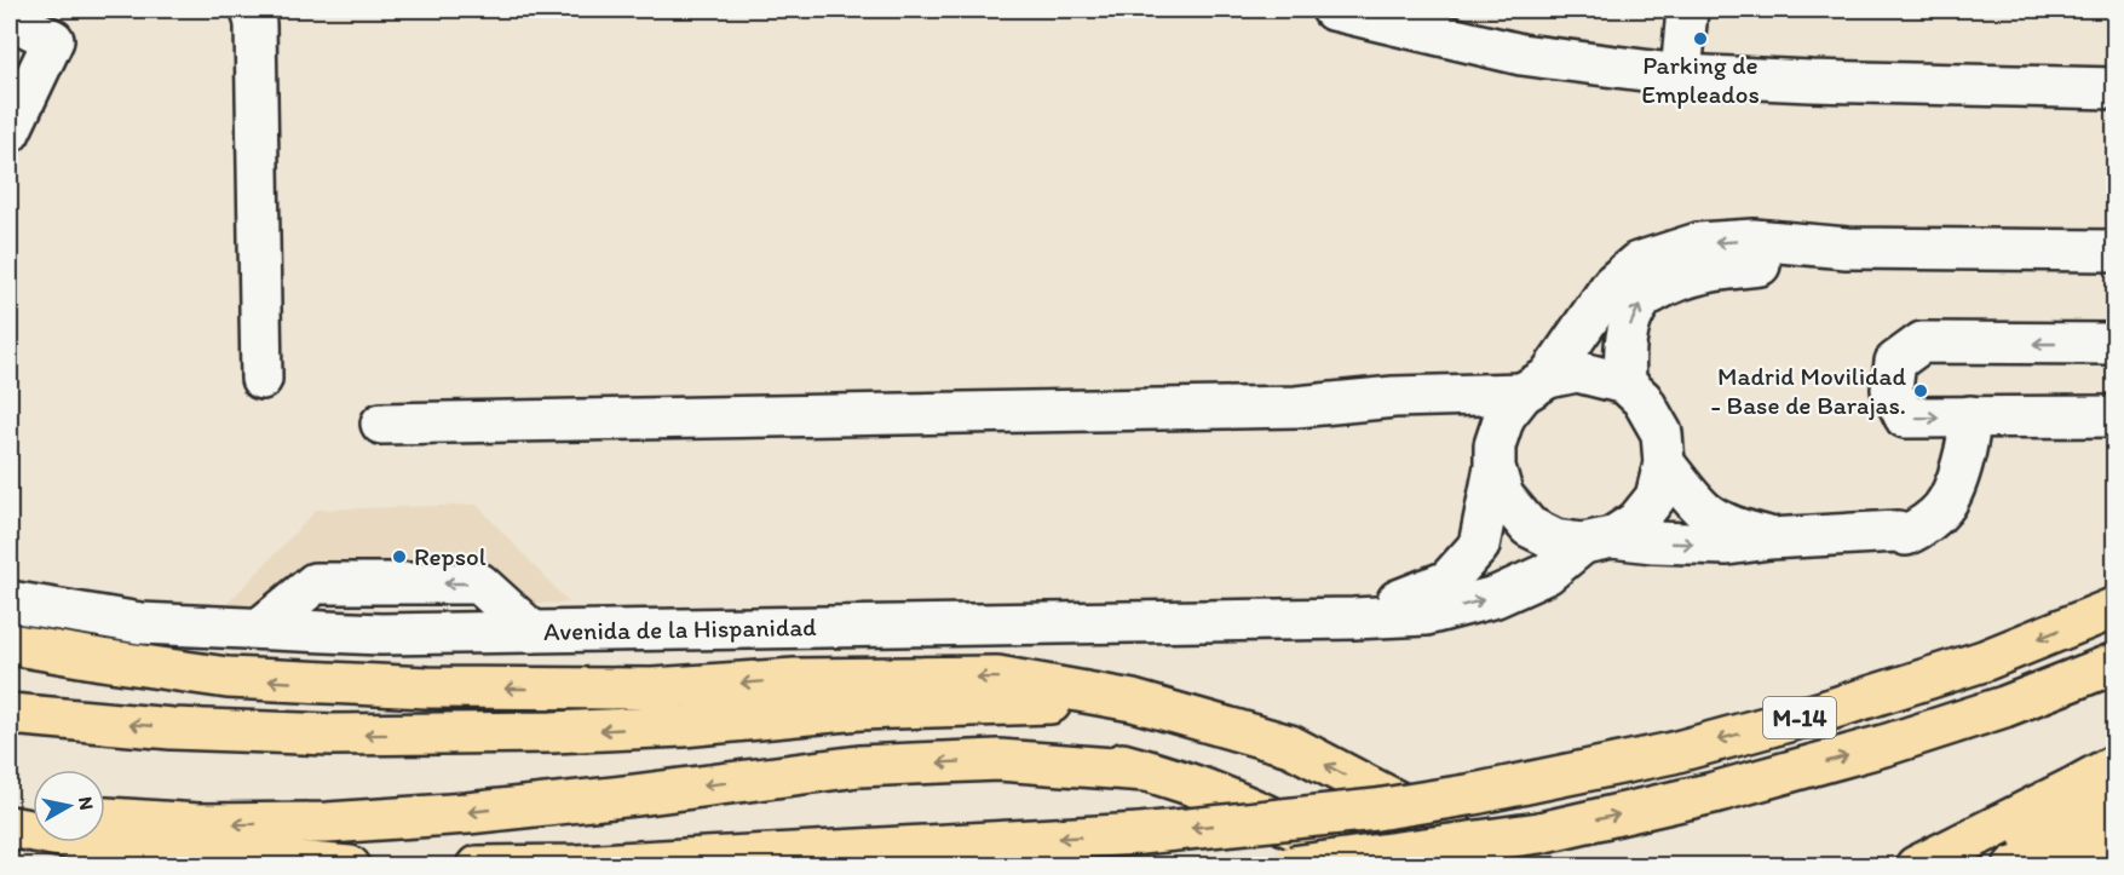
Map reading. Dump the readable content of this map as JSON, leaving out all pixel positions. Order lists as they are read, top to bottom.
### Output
{
  "streets": {
    "highway": ["M-14"],
    "street": ["Avenida de la Hispanidad"]
  },
  "places": ["Parking de Empleados", "Madrid Movilidad - Base de Barajas.", "Repsol"],
  "north": "right"
}
